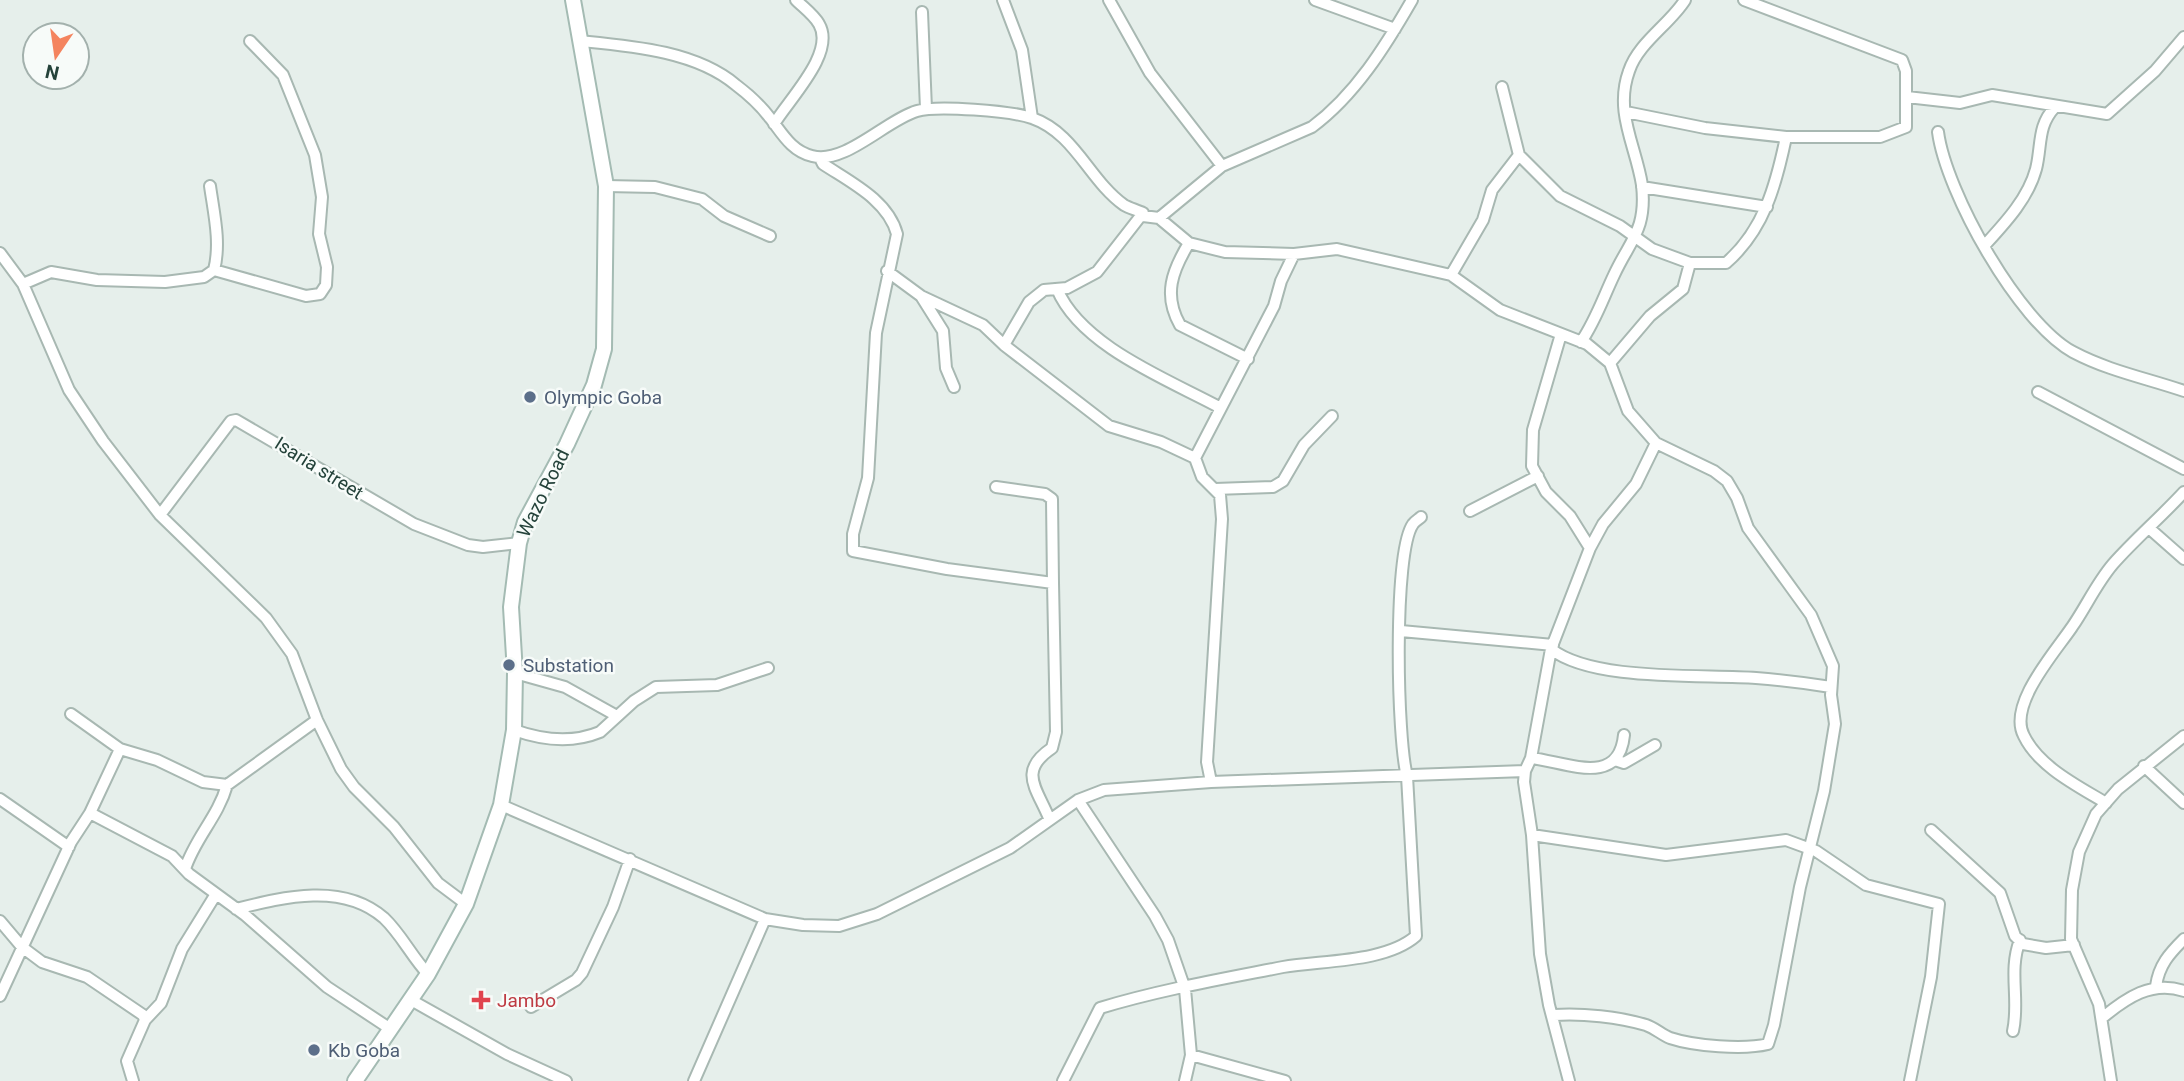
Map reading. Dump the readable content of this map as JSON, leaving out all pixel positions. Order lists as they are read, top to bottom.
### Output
{
  "streets": {
    "main road": ["Wazo Road"],
    "street": ["Isaria street"]
  },
  "crossings": [
    ["Isaria street", "Wazo Road"]
  ],
  "places": {
    "other": ["Olympic Goba", "Substation", "Kb Goba"],
    "health": ["Jambo"]
  },
  "north": "bottom"
}
